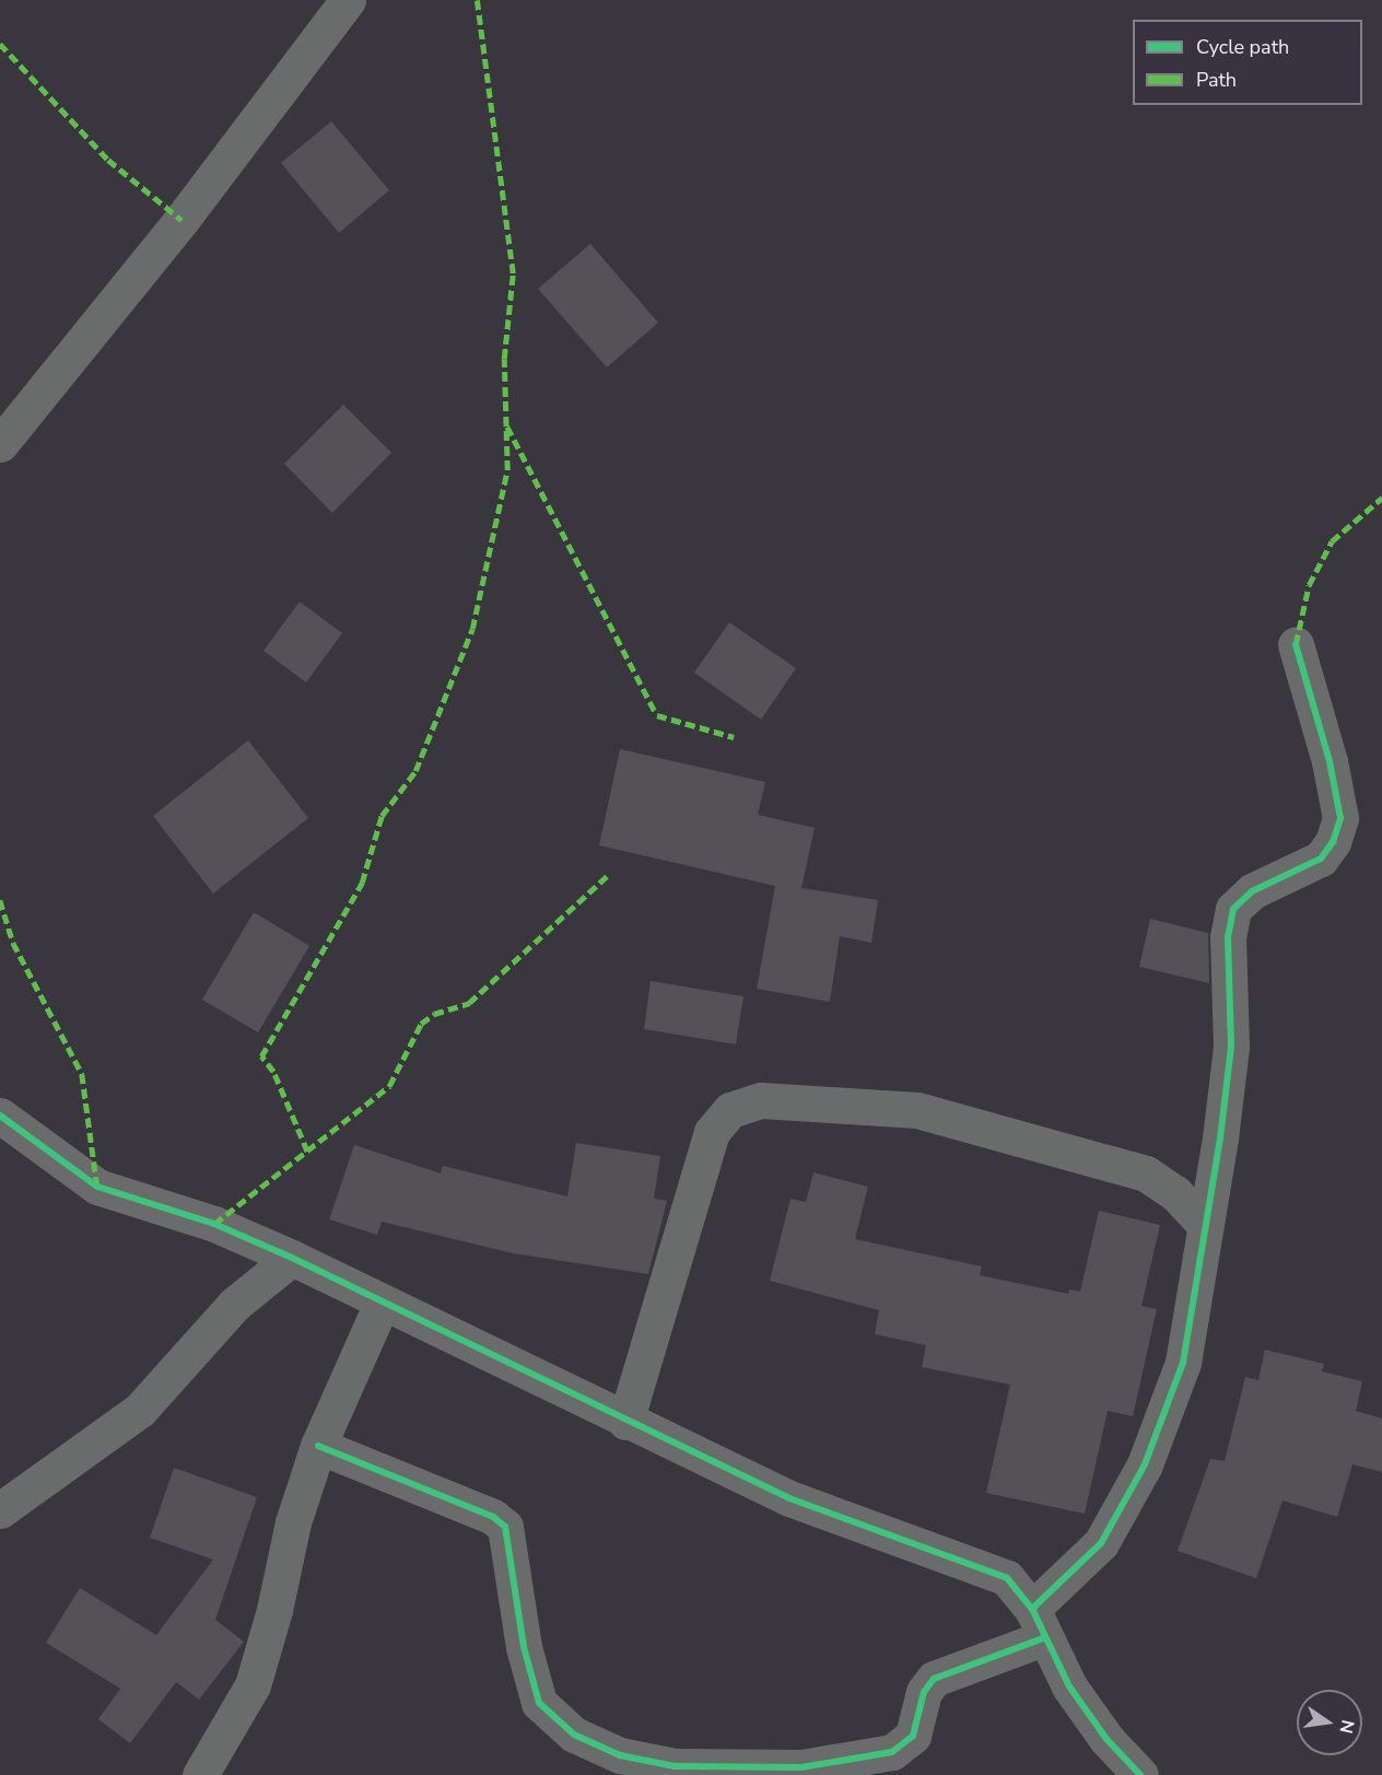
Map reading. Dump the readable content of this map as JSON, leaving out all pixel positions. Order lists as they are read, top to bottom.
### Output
{
  "legend": ["Cycle path", "Path"],
  "north": "right"
}
